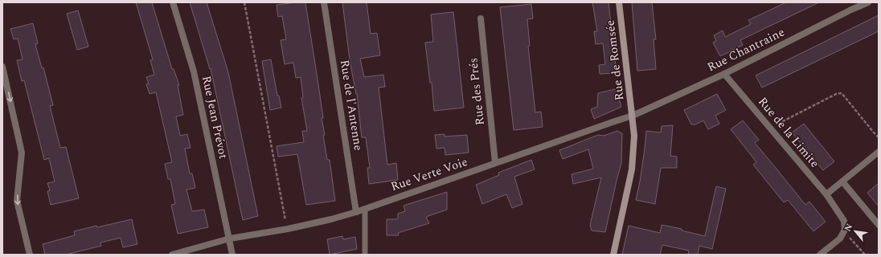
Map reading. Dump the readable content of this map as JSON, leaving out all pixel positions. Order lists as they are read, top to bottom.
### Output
{
  "streets": {
    "main road": ["Rue de Romsée"],
    "street": [
      "Rue Chantraine",
      "Rue des Prés",
      "Rue de l'Antenne",
      "Rue Jean Prévot",
      "Rue de la Limite",
      "Rue Verte Voie"
    ]
  },
  "crossings": [
    ["Rue Chantraine", "Rue de Romsée"],
    ["Rue Chantraine", "Rue de la Limite"],
    ["Rue Chantraine", "Rue Verte Voie"],
    ["Rue de Romsée", "Rue Verte Voie"],
    ["Rue des Prés", "Rue Verte Voie"],
    ["Rue de l'Antenne", "Rue Verte Voie"],
    ["Rue Jean Prévot", "Rue Verte Voie"]
  ],
  "north": "top left"
}
